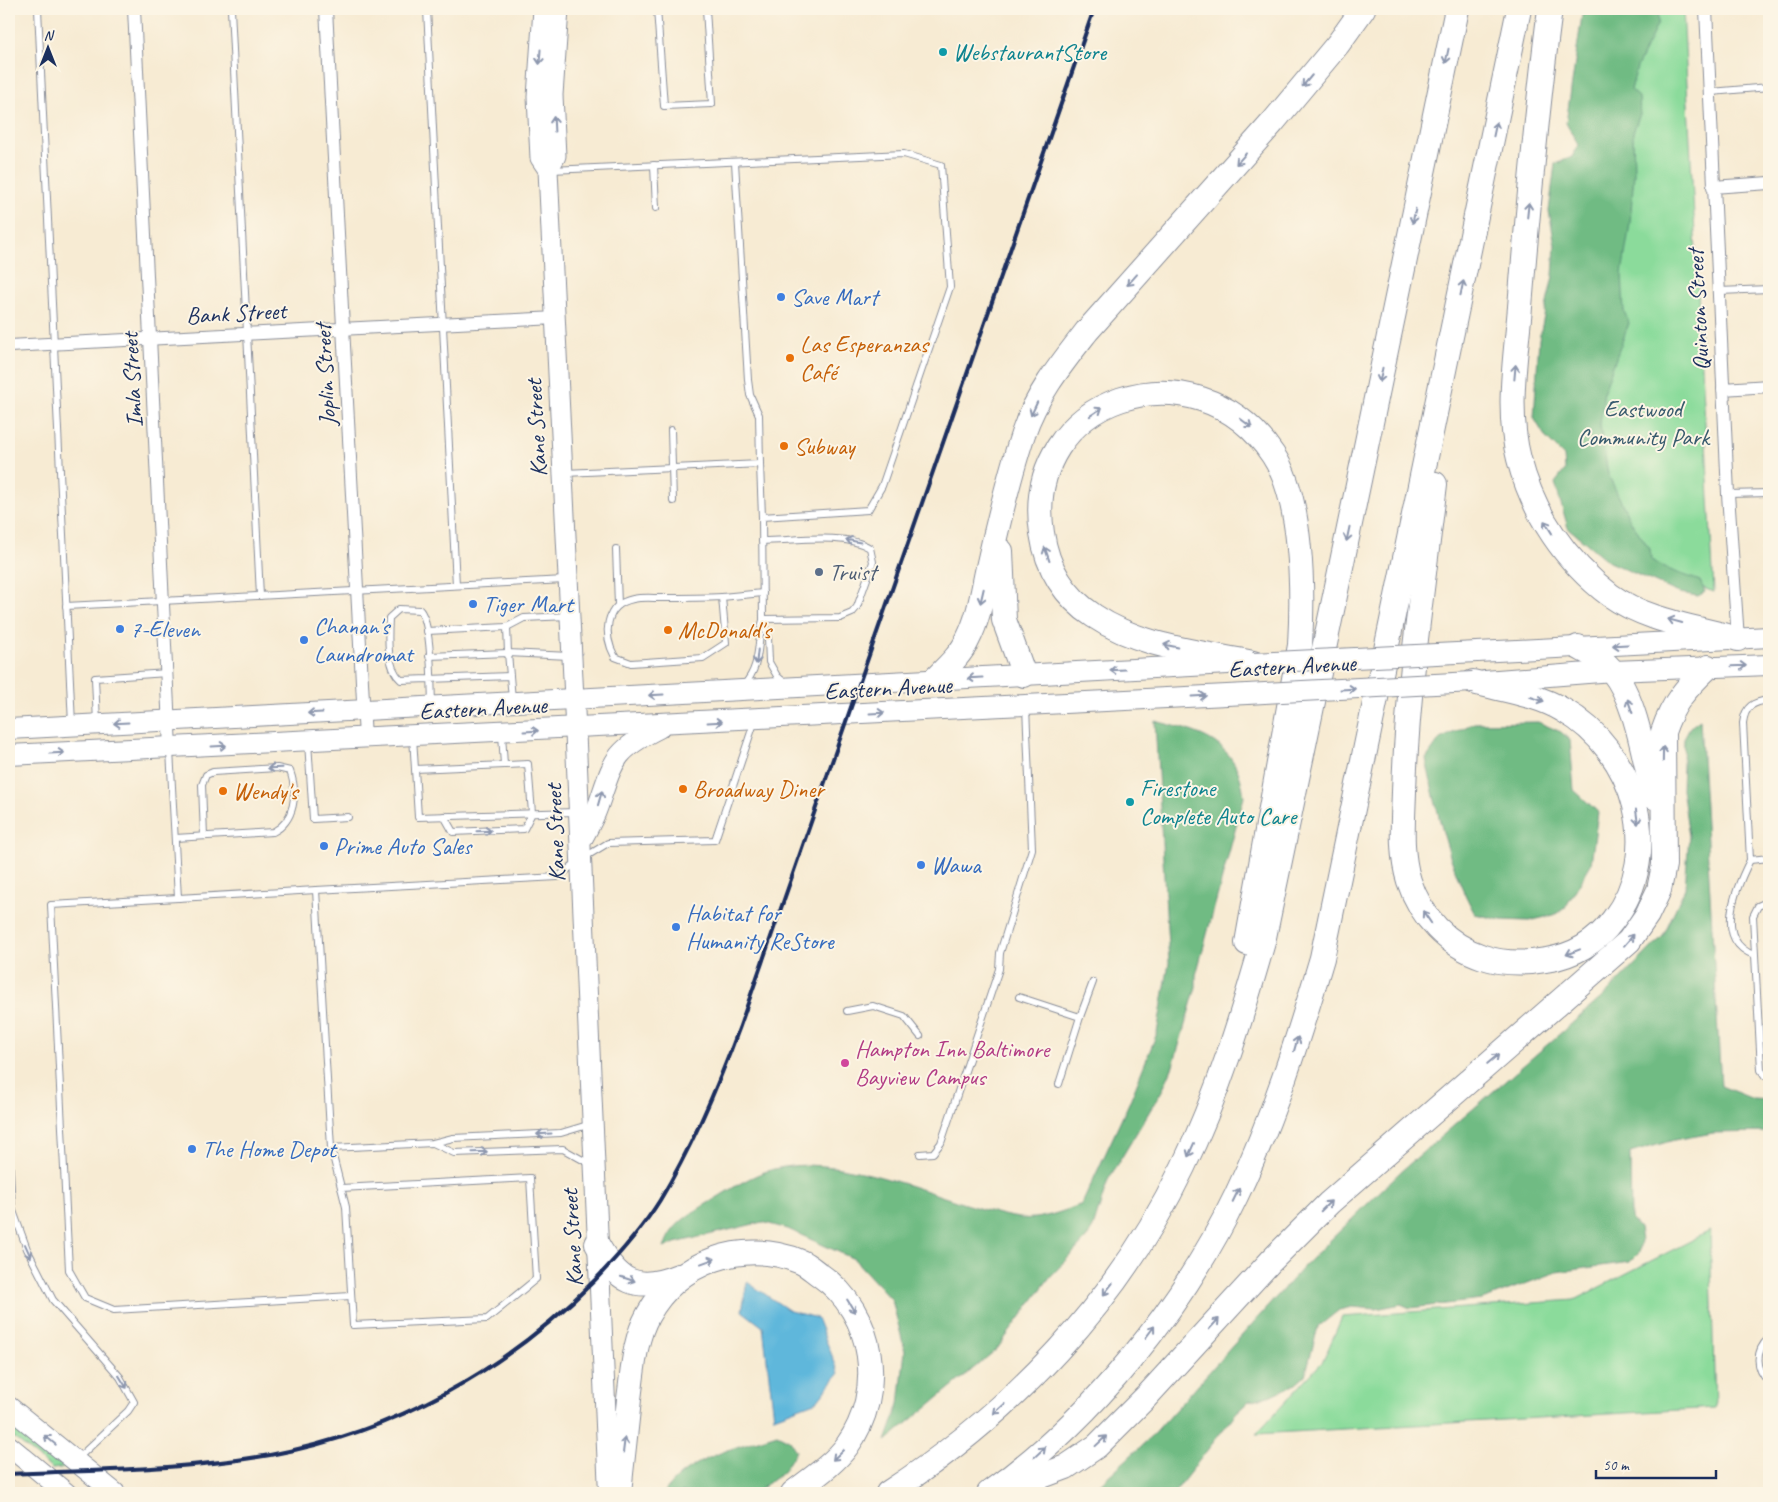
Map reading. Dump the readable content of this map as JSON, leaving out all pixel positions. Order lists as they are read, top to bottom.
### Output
{
  "streets": {
    "main road": ["Kane Street", "Eastern Avenue"],
    "street": [
      "Quinton Street",
      "Bank Street",
      "Joplin Street",
      "Imla Street"
    ]
  },
  "crossings": [
    ["Quinton Street", "Eastern Avenue"],
    ["Bank Street", "Joplin Street"],
    ["Bank Street", "Imla Street"],
    ["Bank Street", "Kane Street"],
    ["Joplin Street", "Eastern Avenue"],
    ["Imla Street", "Eastern Avenue"],
    ["Kane Street", "Eastern Avenue"]
  ],
  "parks": ["Eastwood Community Park"],
  "places": [
    "WebstaurantStore",
    "Save Mart",
    "Las Esperanzas Café",
    "Subway",
    "Truist",
    "Tiger Mart",
    "7-Eleven",
    "McDonald's",
    "Chanan's Laundromat",
    "Broadway Diner",
    "Wendy's",
    "Firestone Complete Auto Care",
    "Prime Auto Sales",
    "Wawa",
    "Habitat for Humanity ReStore",
    "Hampton Inn Baltimore Bayview Campus",
    "The Home Depot"
  ],
  "scale_bar": "50 m",
  "north": "top"
}
